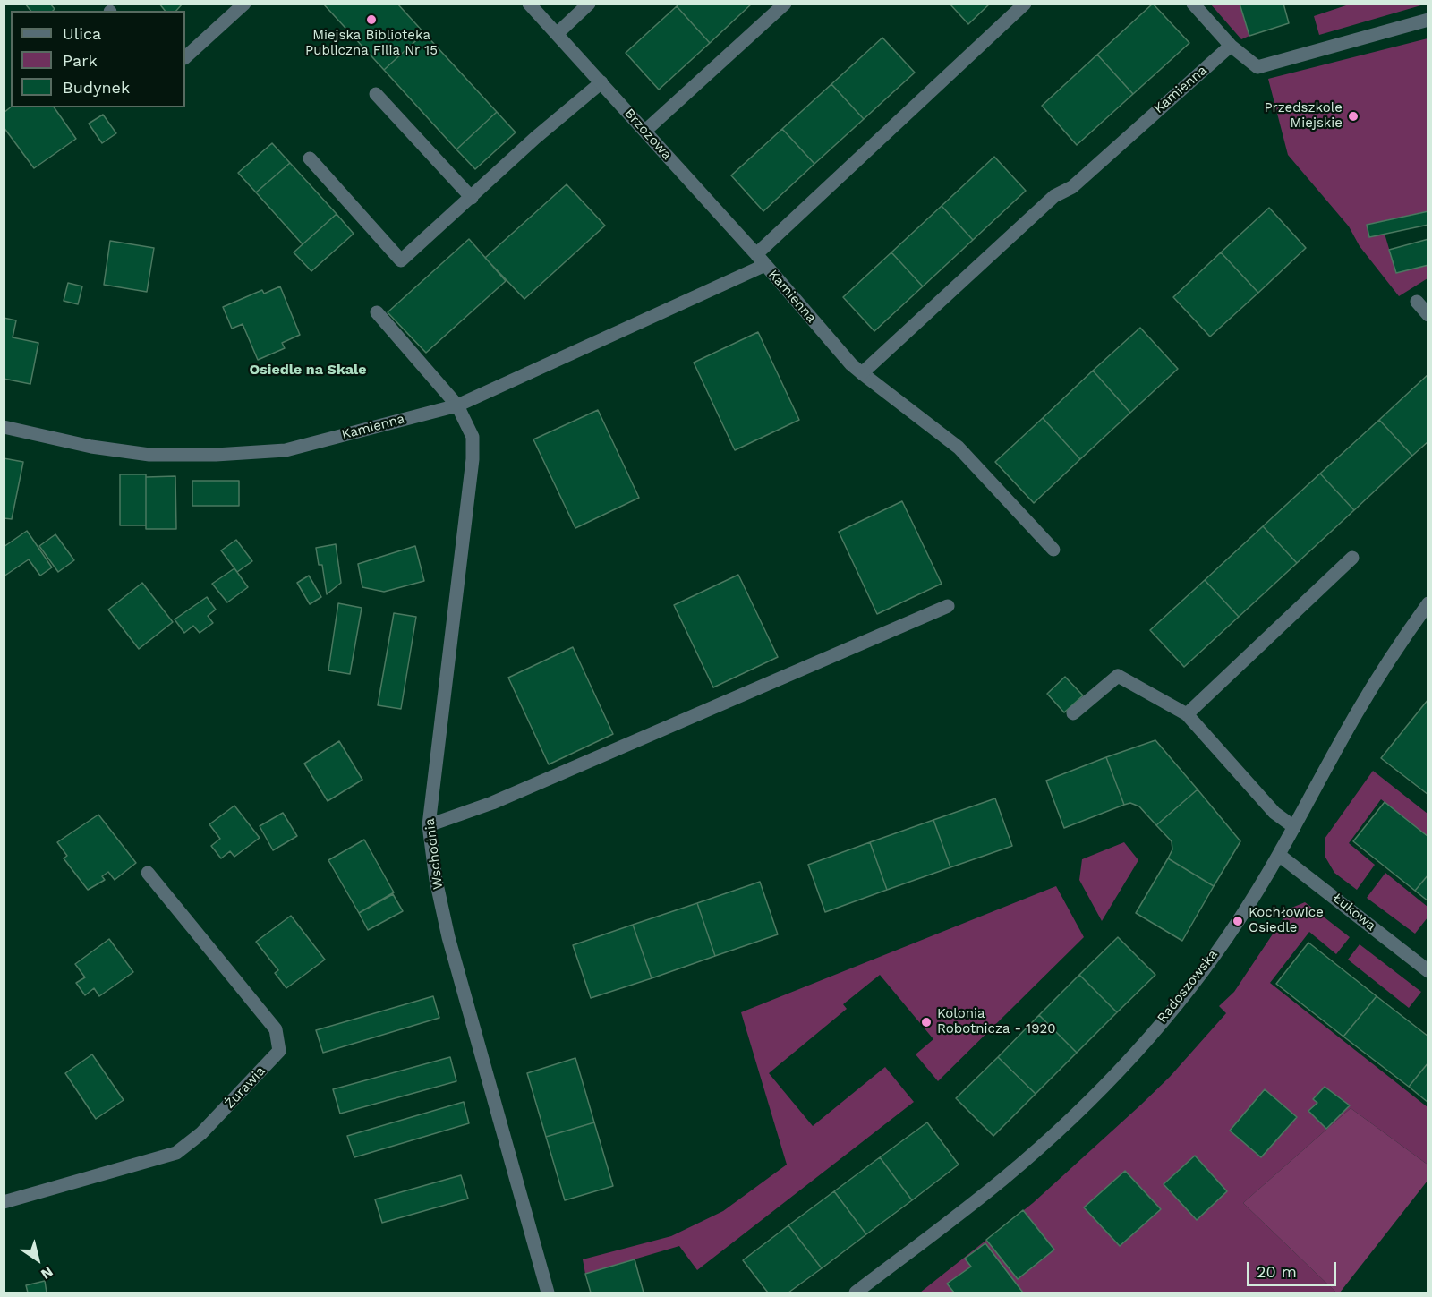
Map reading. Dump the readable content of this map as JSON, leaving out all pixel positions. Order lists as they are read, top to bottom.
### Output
{
  "streets": {
    "street": [
      "Kamienna",
      "Brzozowa",
      "Wschodnia",
      "Łukowa",
      "Radoszowska",
      "Żurawia"
    ]
  },
  "crossings": [
    ["Kamienna", "Brzozowa"],
    ["Kamienna", "Wschodnia"],
    ["Łukowa", "Radoszowska"]
  ],
  "districts": ["Osiedle na Skale"],
  "places": [
    "Miejska Biblioteka Publiczna Filia Nr 15",
    "Przedszkole Miejskie",
    "Kochłowice Osiedle",
    "Kolonia Robotnicza - 1920"
  ],
  "legend": ["Ulica", "Park", "Budynek"],
  "scale_bar": "20 m",
  "north": "bottom right"
}
